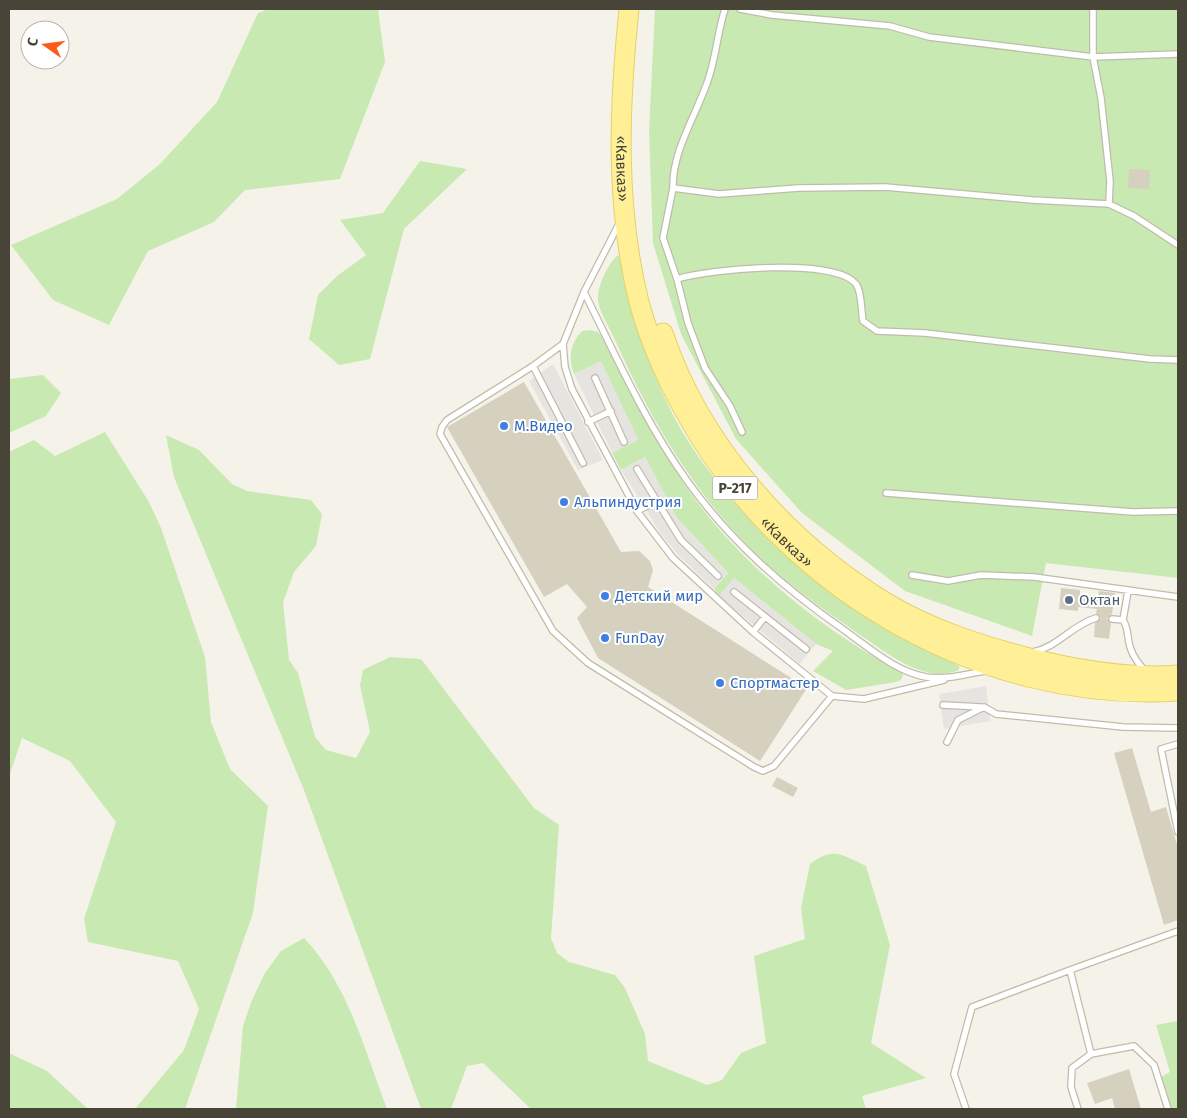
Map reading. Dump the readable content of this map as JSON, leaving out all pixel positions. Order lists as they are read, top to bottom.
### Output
{
  "streets": {
    "main road": ["«Кавказ»", "Р-217"]
  },
  "places": [
    "М.Видео",
    "Альпиндустрия",
    "Детский мир",
    "Октан",
    "FunDay",
    "Спортмастер"
  ],
  "north": "left"
}
